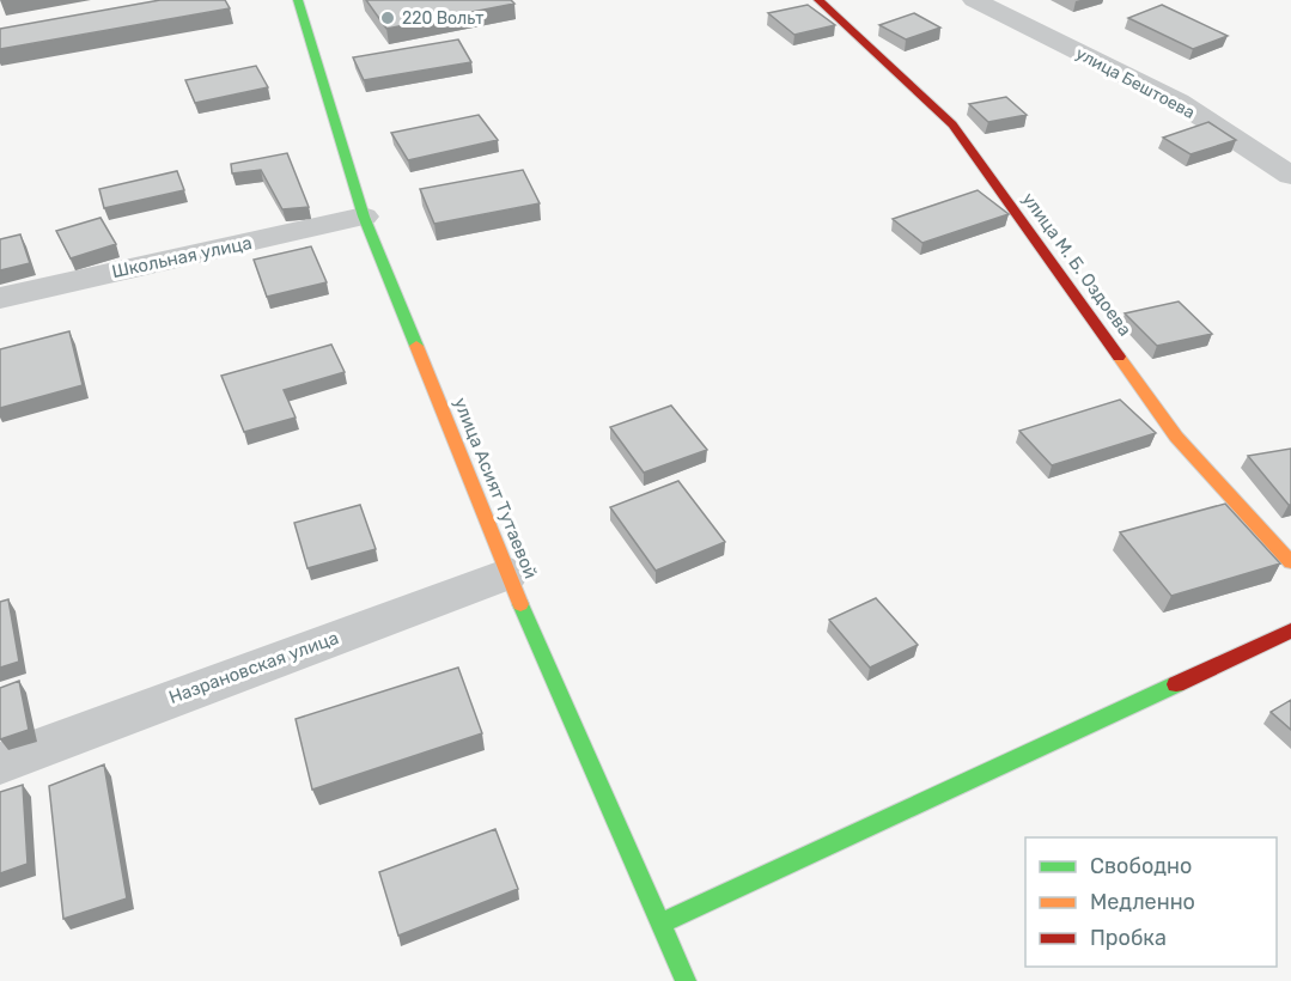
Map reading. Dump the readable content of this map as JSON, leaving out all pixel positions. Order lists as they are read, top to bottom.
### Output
{
  "streets": {
    "street": [
      "улица Бештоева",
      "Школьная улица",
      "улица М. Б. Оздоева",
      "улица Асият Тутаевой",
      "Назрановская улица"
    ]
  },
  "crossings": [
    ["Школьная улица", "улица Асият Тутаевой"],
    ["улица Асият Тутаевой", "Назрановская улица"]
  ],
  "places": ["220 Вольт"],
  "legend": ["Свободно", "Медленно", "Пробка"]
}
